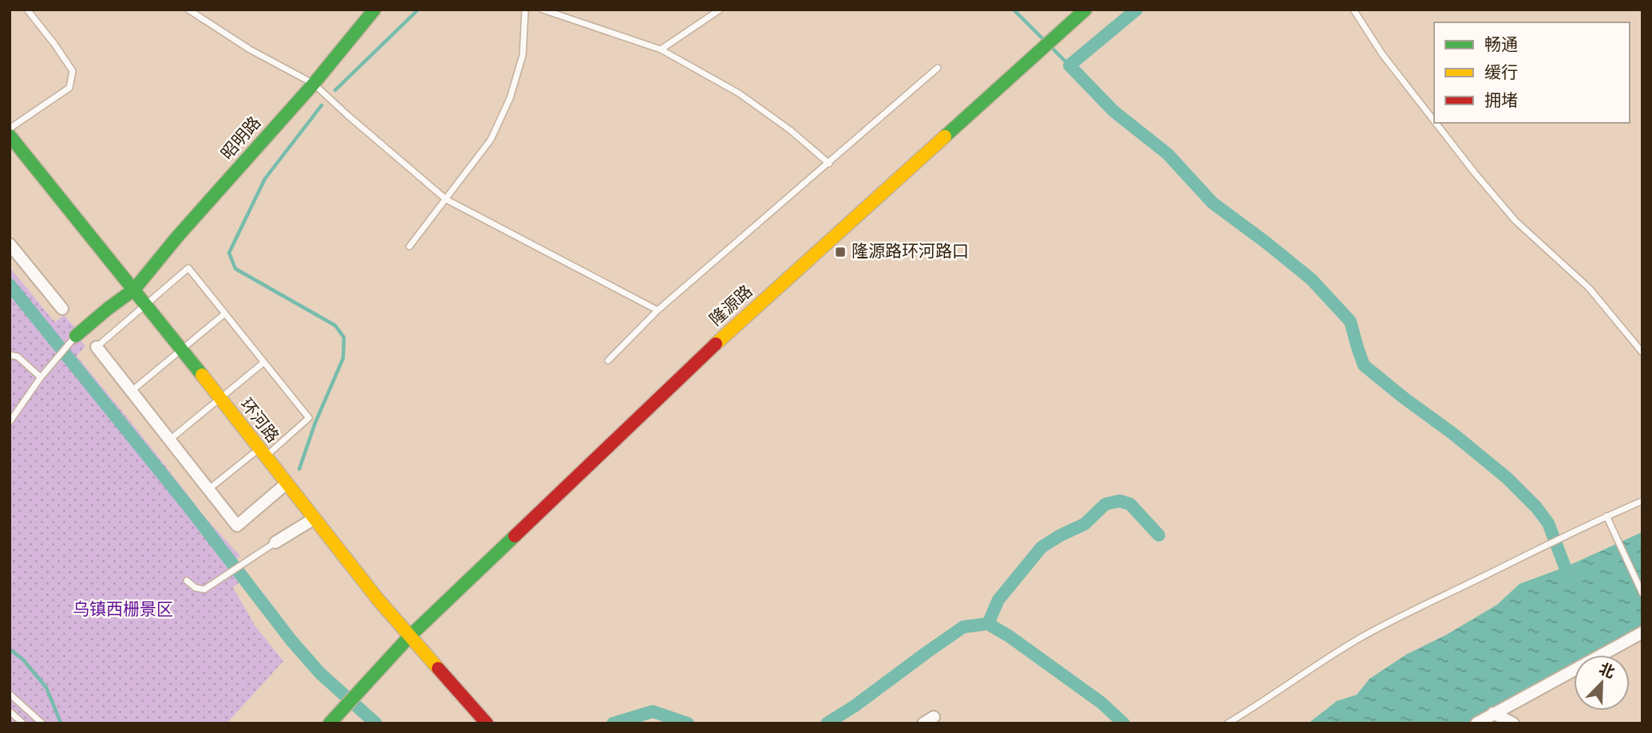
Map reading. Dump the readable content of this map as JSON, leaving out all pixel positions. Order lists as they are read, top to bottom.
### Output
{
  "streets": {
    "street": ["昭明路", "隆源路", "环河路"]
  },
  "crossings": [
    ["昭明路", "环河路"],
    ["隆源路", "环河路"]
  ],
  "parks": ["乌镇西栅景区"],
  "places": {
    "transit": ["隆源路环河路口"]
  },
  "legend": ["畅通", "缓行", "拥堵"],
  "north": "top right"
}
